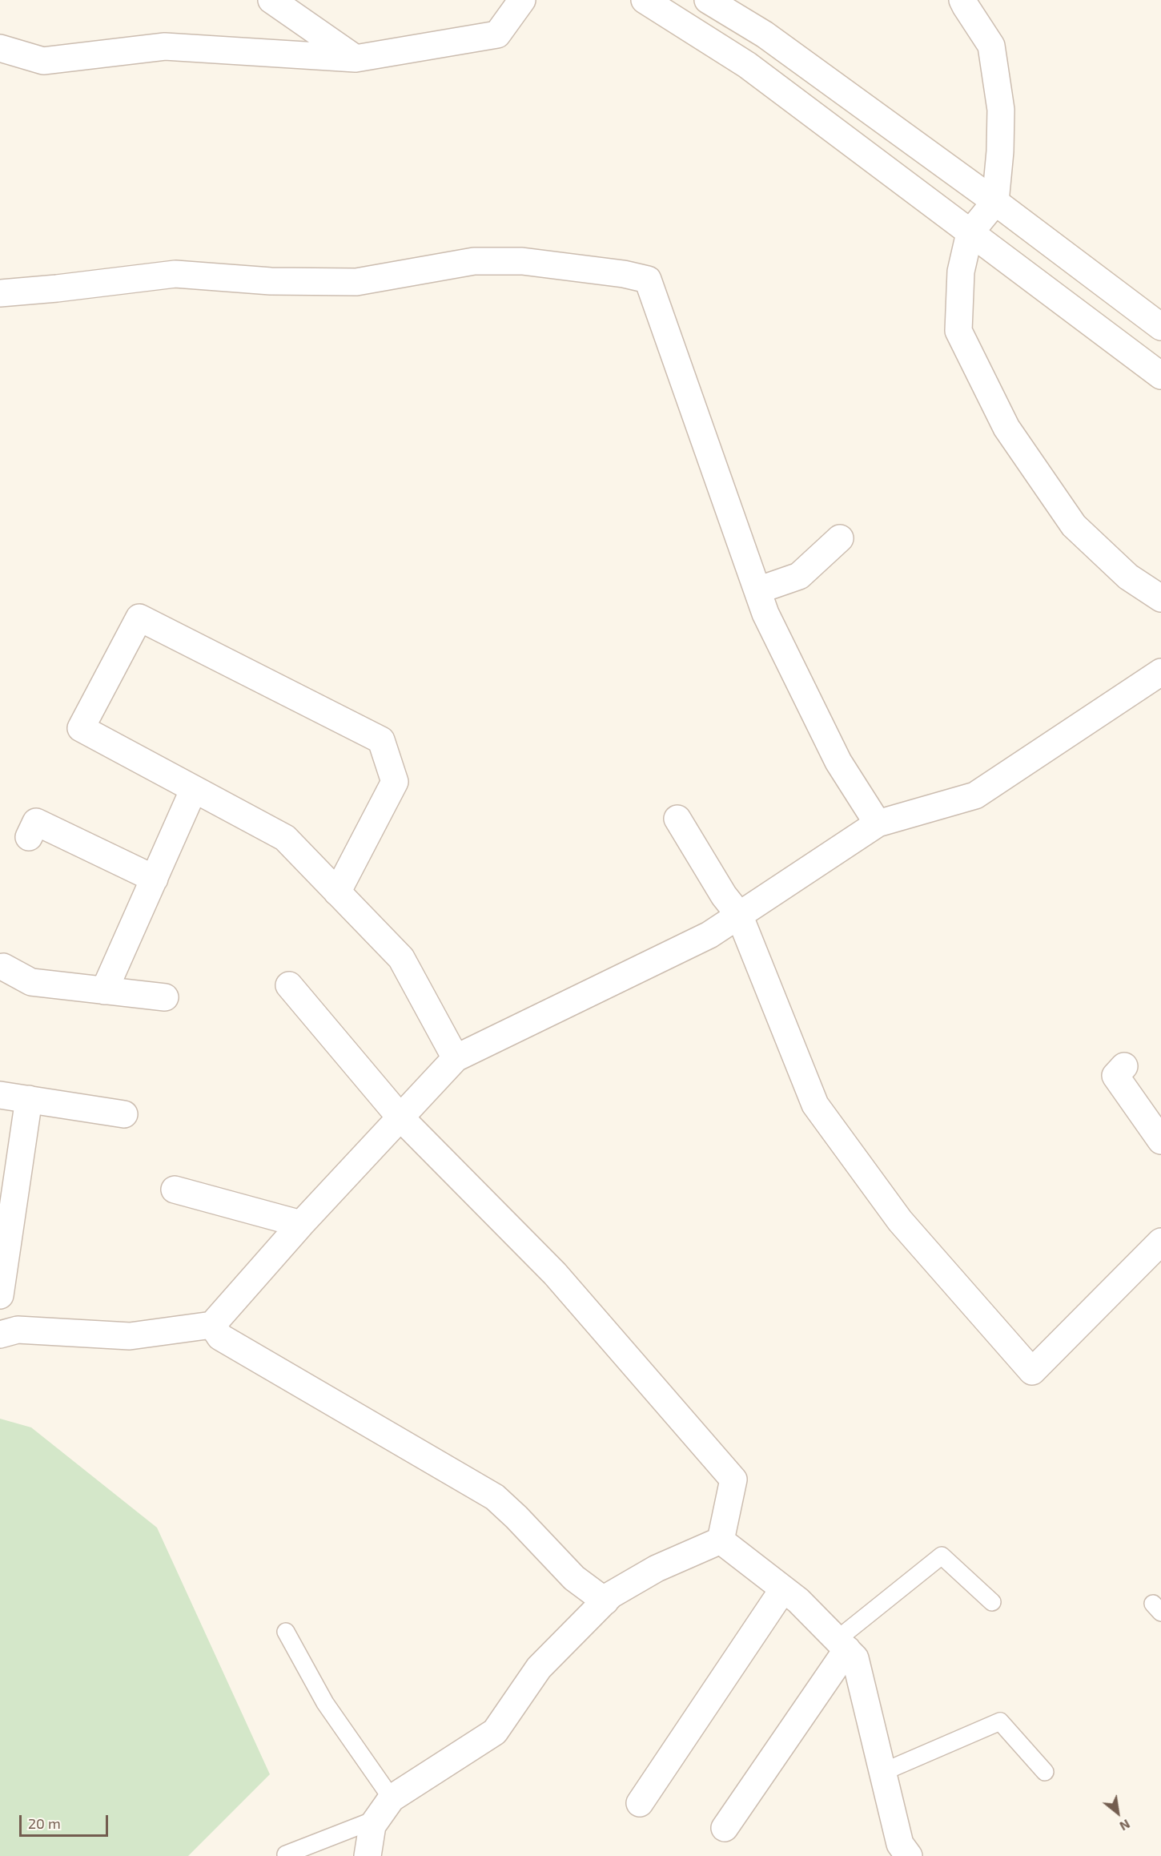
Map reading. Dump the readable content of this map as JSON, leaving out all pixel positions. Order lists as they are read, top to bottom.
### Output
{
  "scale_bar": "20 m",
  "north": "bottom right"
}
